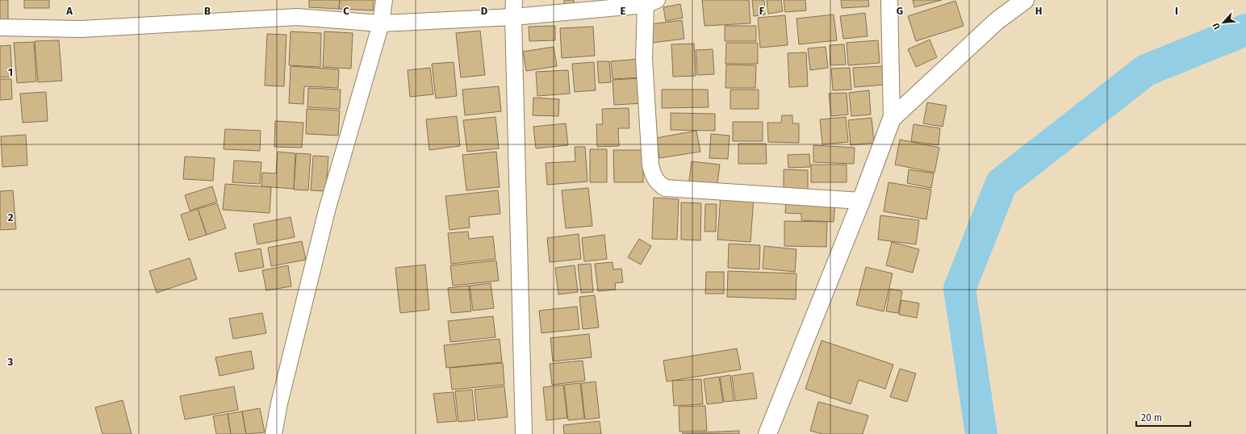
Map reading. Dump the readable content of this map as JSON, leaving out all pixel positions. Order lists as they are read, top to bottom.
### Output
{
  "scale_bar": "20 m",
  "north": "bottom left",
  "grid": {
    "columns": [
      "A",
      "B",
      "C",
      "D",
      "E",
      "F",
      "G",
      "H",
      "I"
    ],
    "rows": ["1", "2", "3"]
  }
}
